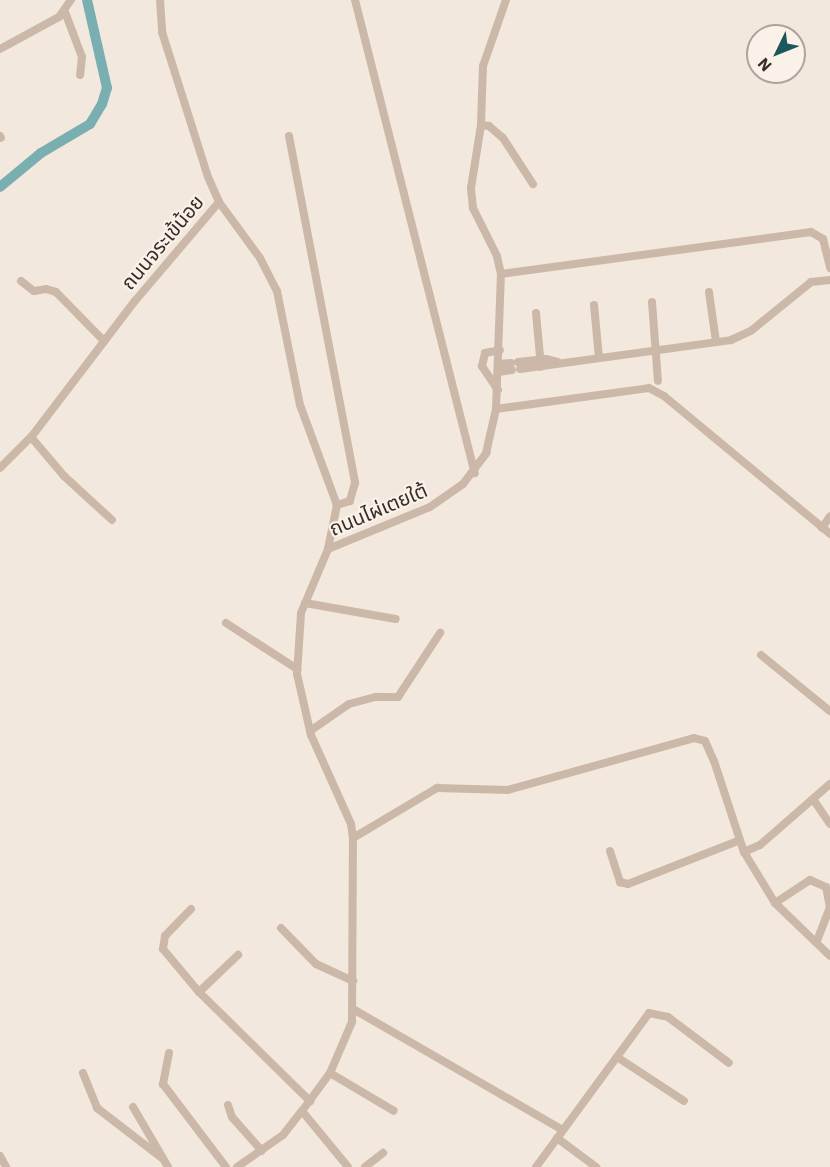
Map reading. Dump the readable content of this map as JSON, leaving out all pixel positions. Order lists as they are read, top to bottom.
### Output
{
  "streets": {
    "street": ["ถนนจระเข้น้อย", "ถนนไผ่เตยใต้"]
  },
  "north": "bottom left"
}
